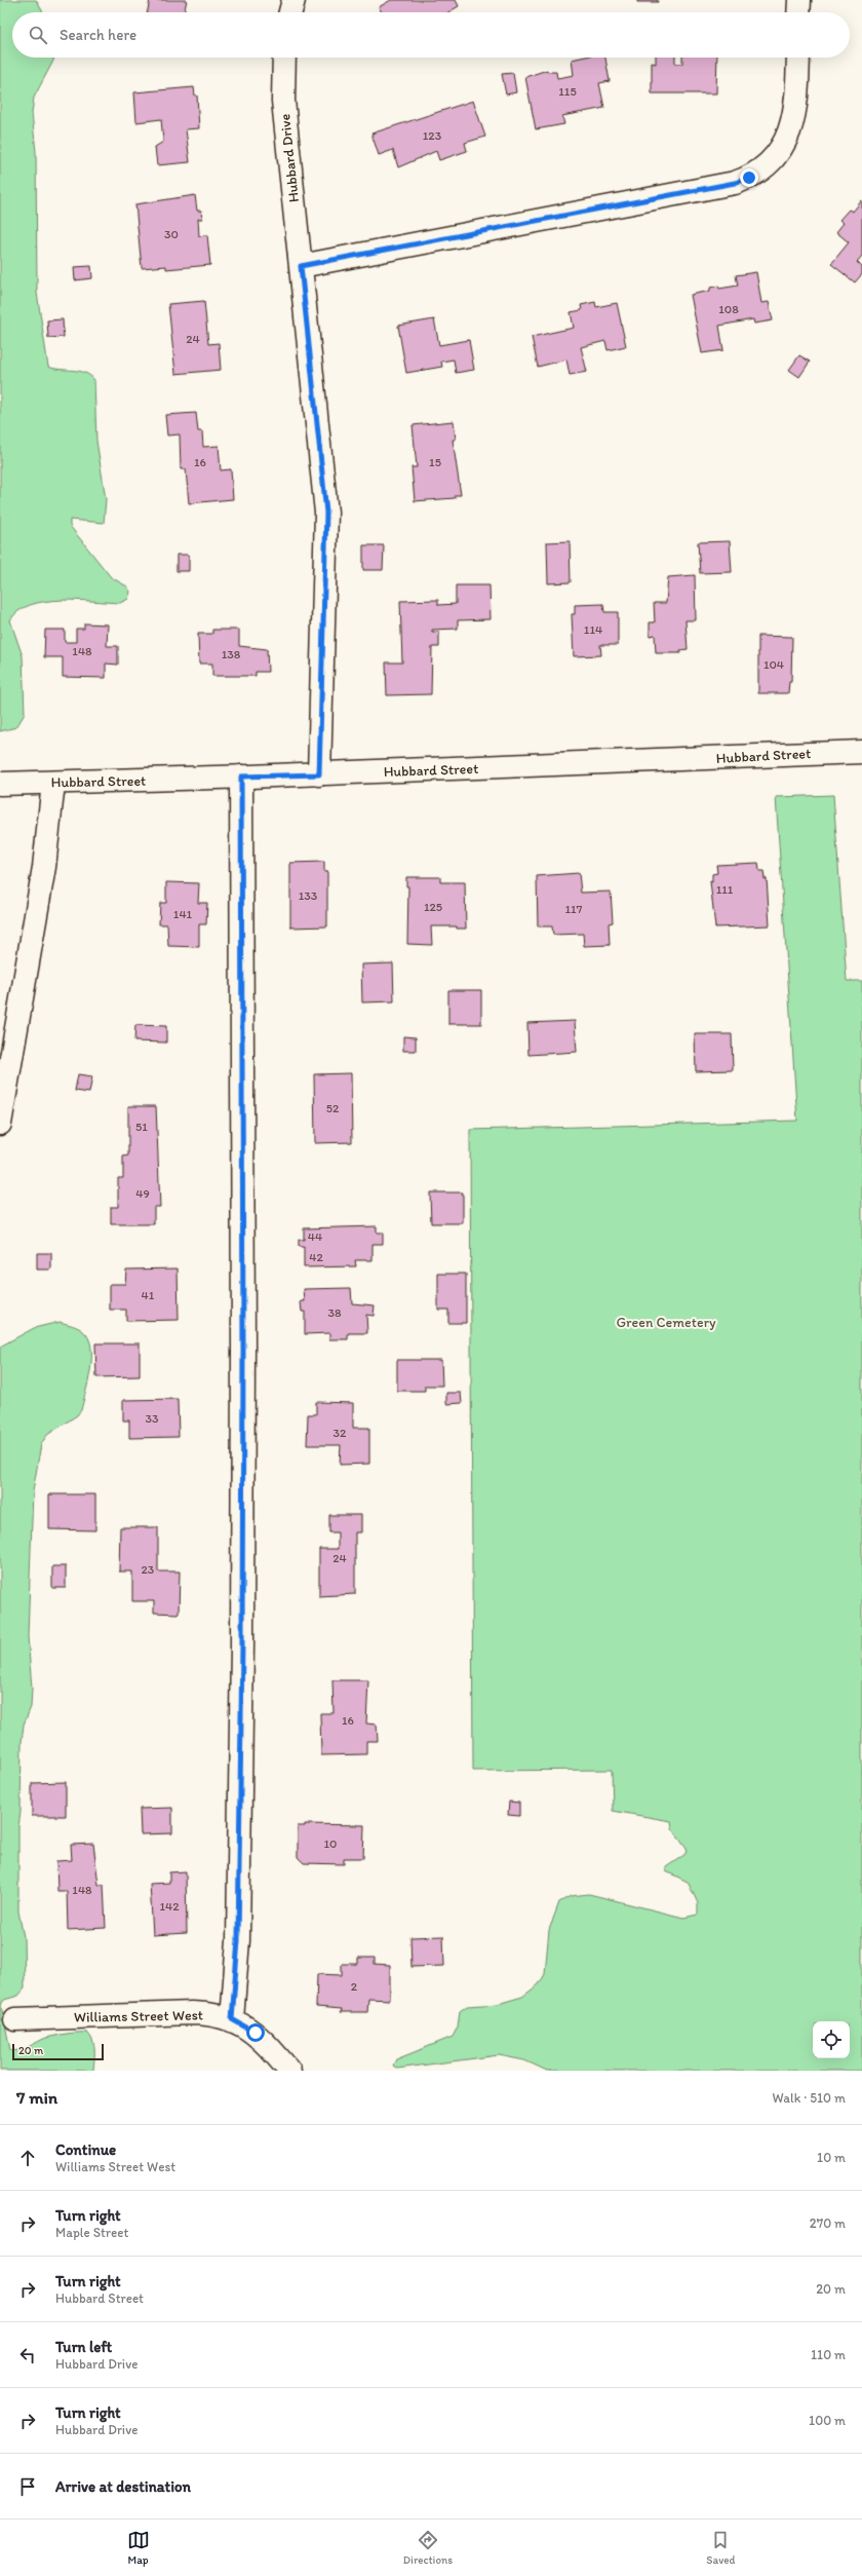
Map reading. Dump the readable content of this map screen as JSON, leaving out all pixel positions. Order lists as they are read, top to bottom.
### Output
{
  "streets": {
    "main road": ["Hubbard Drive", "Hubbard Street", "Williams Street West"]
  },
  "crossings": [
    ["Hubbard Drive", "Hubbard Street"]
  ],
  "parks": ["Green Cemetery"],
  "house_numbers": [
    "115",
    "123",
    "30",
    "108",
    "24",
    "16",
    "15",
    "114",
    "148",
    "138",
    "104",
    "111",
    "133",
    "125",
    "117",
    "141",
    "52",
    "51",
    "49",
    "44",
    "42",
    "41",
    "38",
    "33",
    "32",
    "24",
    "23",
    "16",
    "10",
    "148",
    "142",
    "2"
  ],
  "scale_bar": "20 m",
  "page": {
    "search": "Search here",
    "scale": "20 m",
    "heading": ["7 min", "Walk · 510 m"],
    "list": [
      ["Continue", "Williams Street West", "10 m"],
      ["Turn right", "Maple Street", "270 m"],
      ["Turn right", "Hubbard Street", "20 m"],
      ["Turn left", "Hubbard Drive", "110 m"],
      ["Turn right", "Hubbard Drive", "100 m"],
      "Arrive at destination"
    ],
    "nav": ["Map", "Directions", "Saved"]
  }
}
